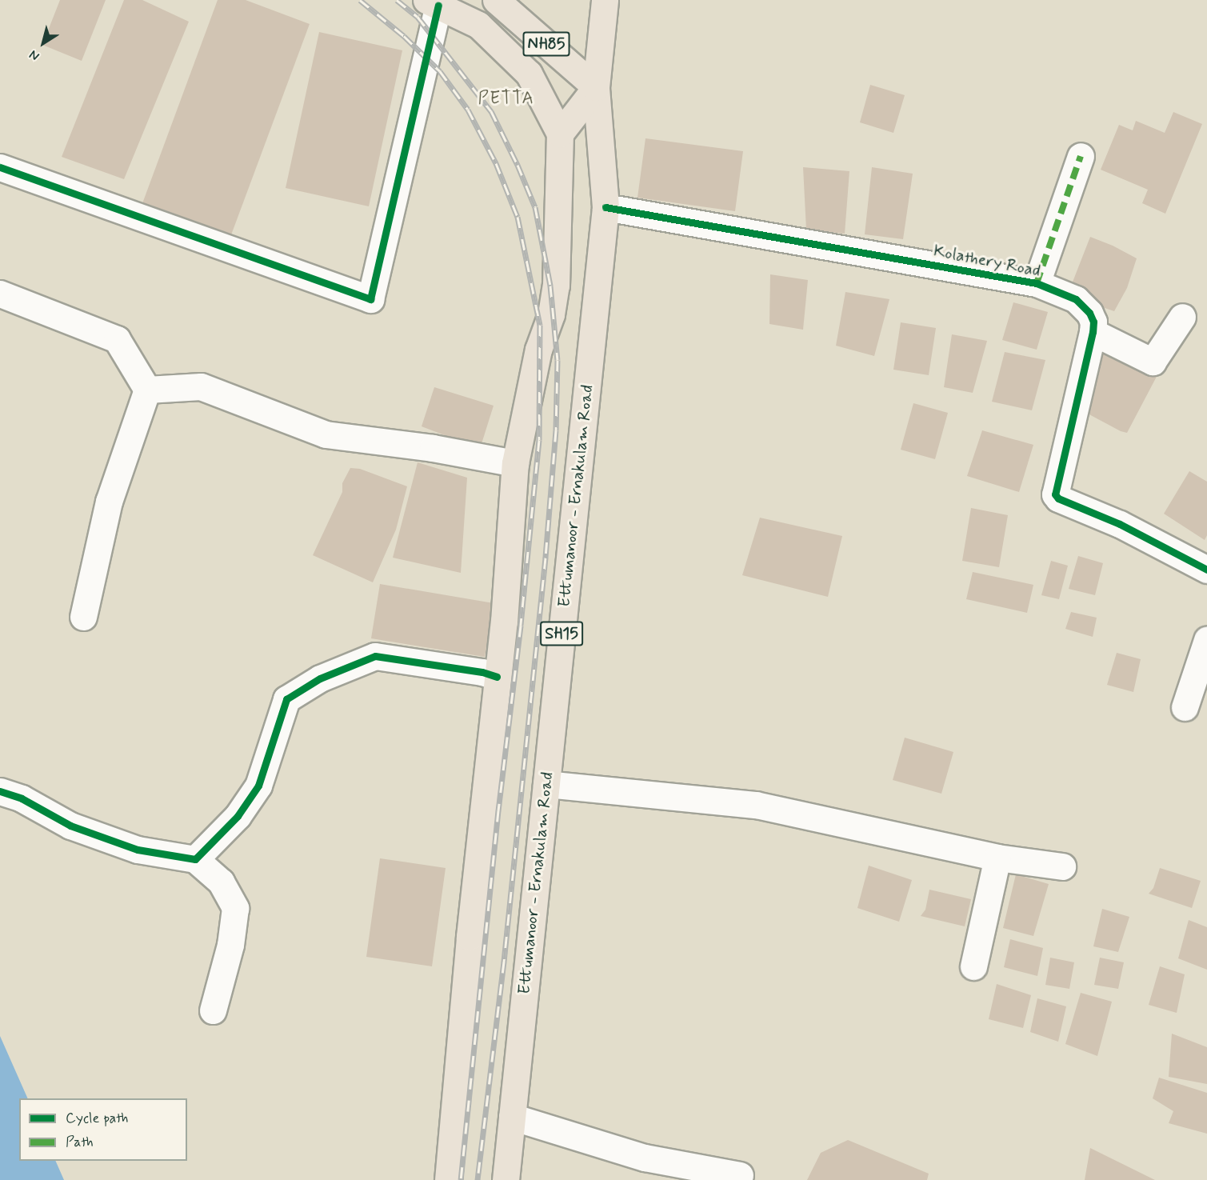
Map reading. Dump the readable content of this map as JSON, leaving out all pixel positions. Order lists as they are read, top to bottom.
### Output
{
  "streets": {
    "main road": ["NH85", "Ettumanoor - Ernakulam Road", "SH15"],
    "street": ["Kolathery Road"]
  },
  "crossings": [
    ["NH85", "Ettumanoor - Ernakulam Road"],
    ["Kolathery Road", "Ettumanoor - Ernakulam Road"]
  ],
  "districts": ["PETTA"],
  "legend": ["Cycle path", "Path"],
  "north": "bottom left"
}
